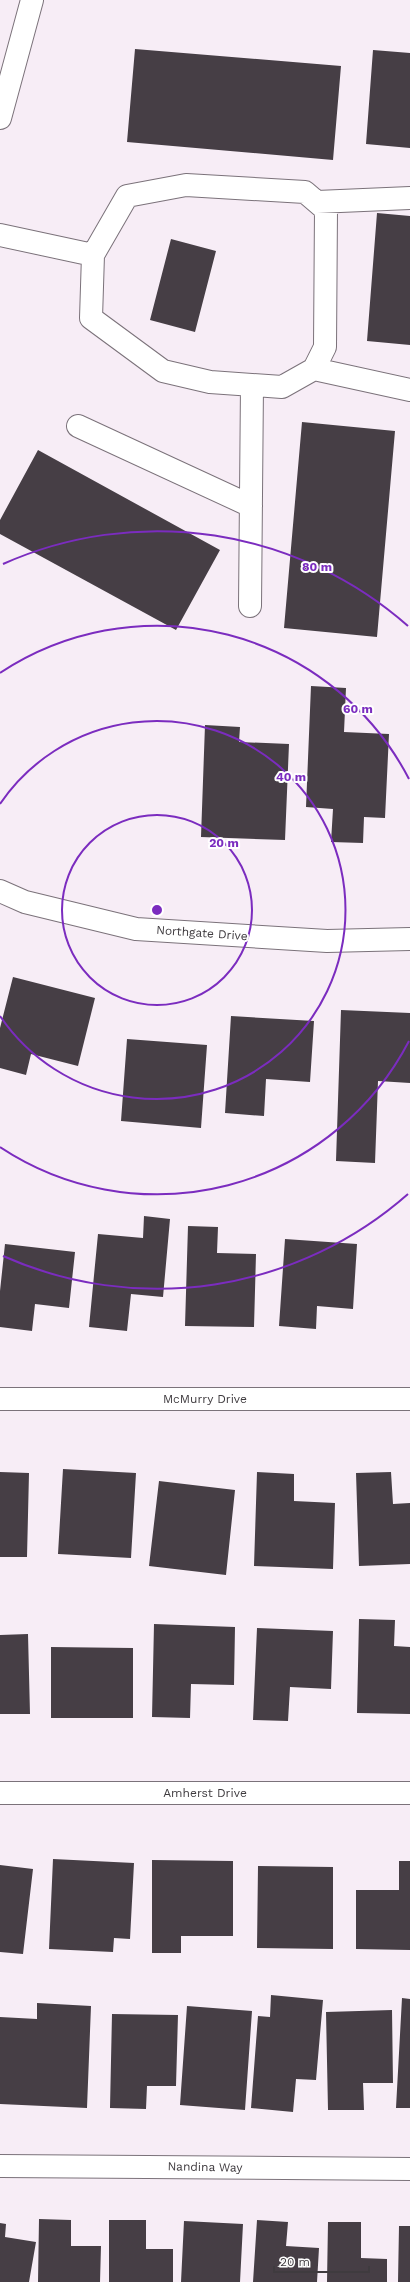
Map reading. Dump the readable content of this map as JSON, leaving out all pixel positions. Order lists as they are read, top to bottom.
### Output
{
  "streets": {
    "street": [
      "Northgate Drive",
      "McMurry Drive",
      "Amherst Drive",
      "Nandina Way"
    ]
  },
  "scale_bar": "20 m",
  "rings": [
    "80 m",
    "60 m",
    "40 m",
    "20 m"
  ]
}
